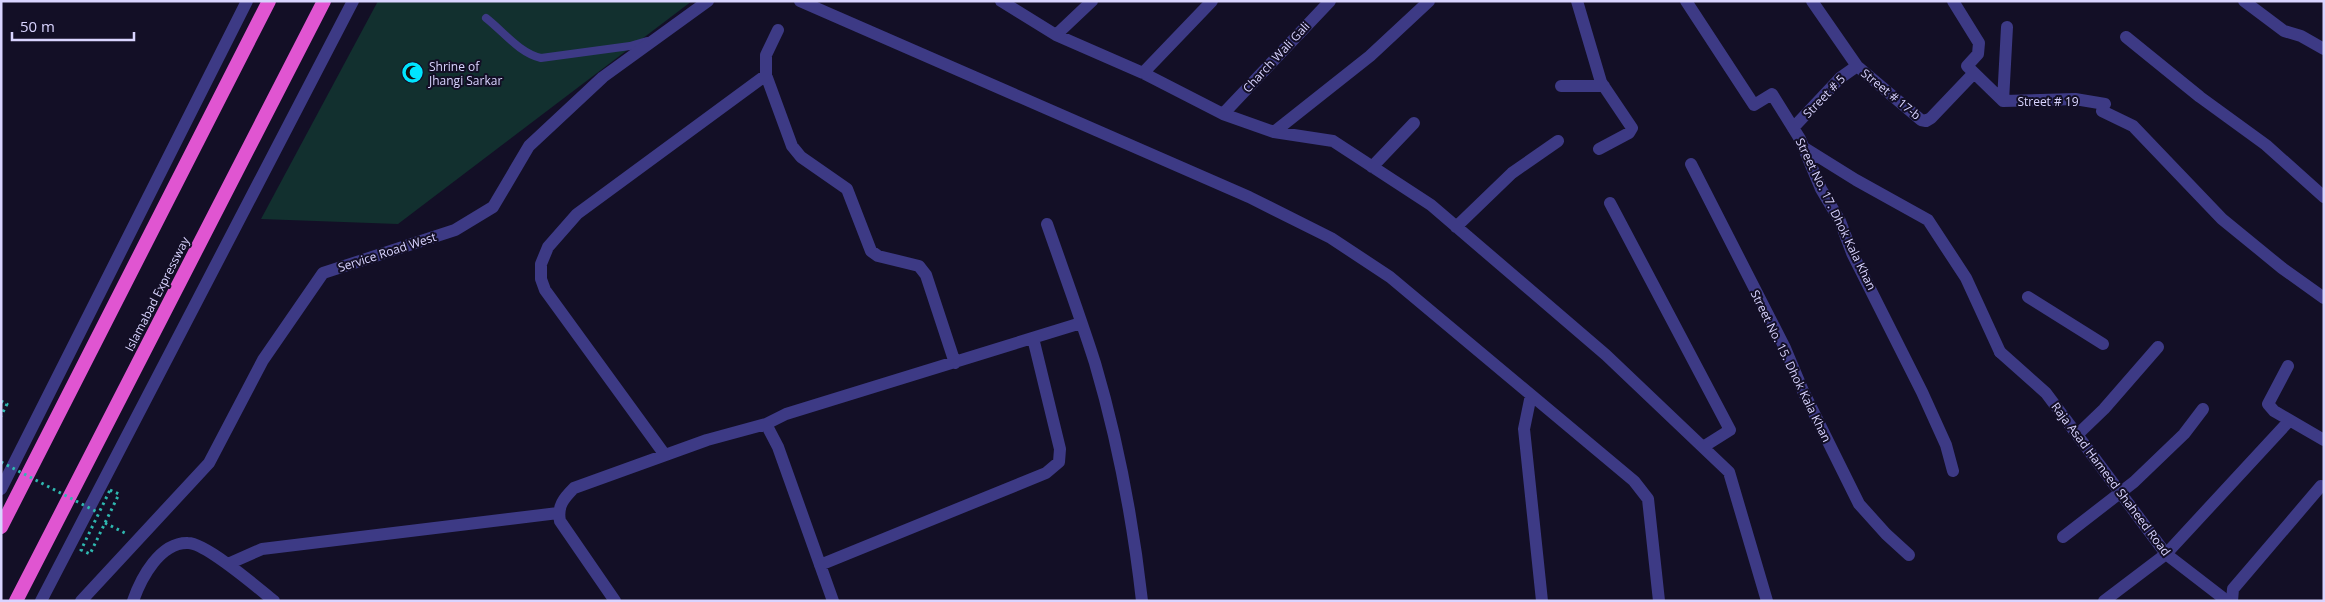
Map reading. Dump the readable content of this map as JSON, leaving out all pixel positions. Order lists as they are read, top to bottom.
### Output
{
  "streets": {
    "highway": ["Islamabad Expressway"],
    "street": [
      "Charch Wali Gali",
      "Street # 17-b",
      "Street # 5",
      "Street # 19",
      "Street No. 17. Dhok Kala Khan",
      "Service Road West",
      "Street No. 15. Dhok Kala Khan",
      "Raja Asad Hameed Shaheed Road"
    ]
  },
  "crossings": [
    ["Street # 17-b", "Street # 5"],
    ["Street # 17-b", "Street # 19"],
    ["Street # 5", "Street No. 17. Dhok Kala Khan"],
    ["Street No. 17. Dhok Kala Khan", "Raja Asad Hameed Shaheed Road"]
  ],
  "places": {
    "mosque": ["Shrine of Jhangi Sarkar"]
  },
  "scale_bar": "50 m"
}
